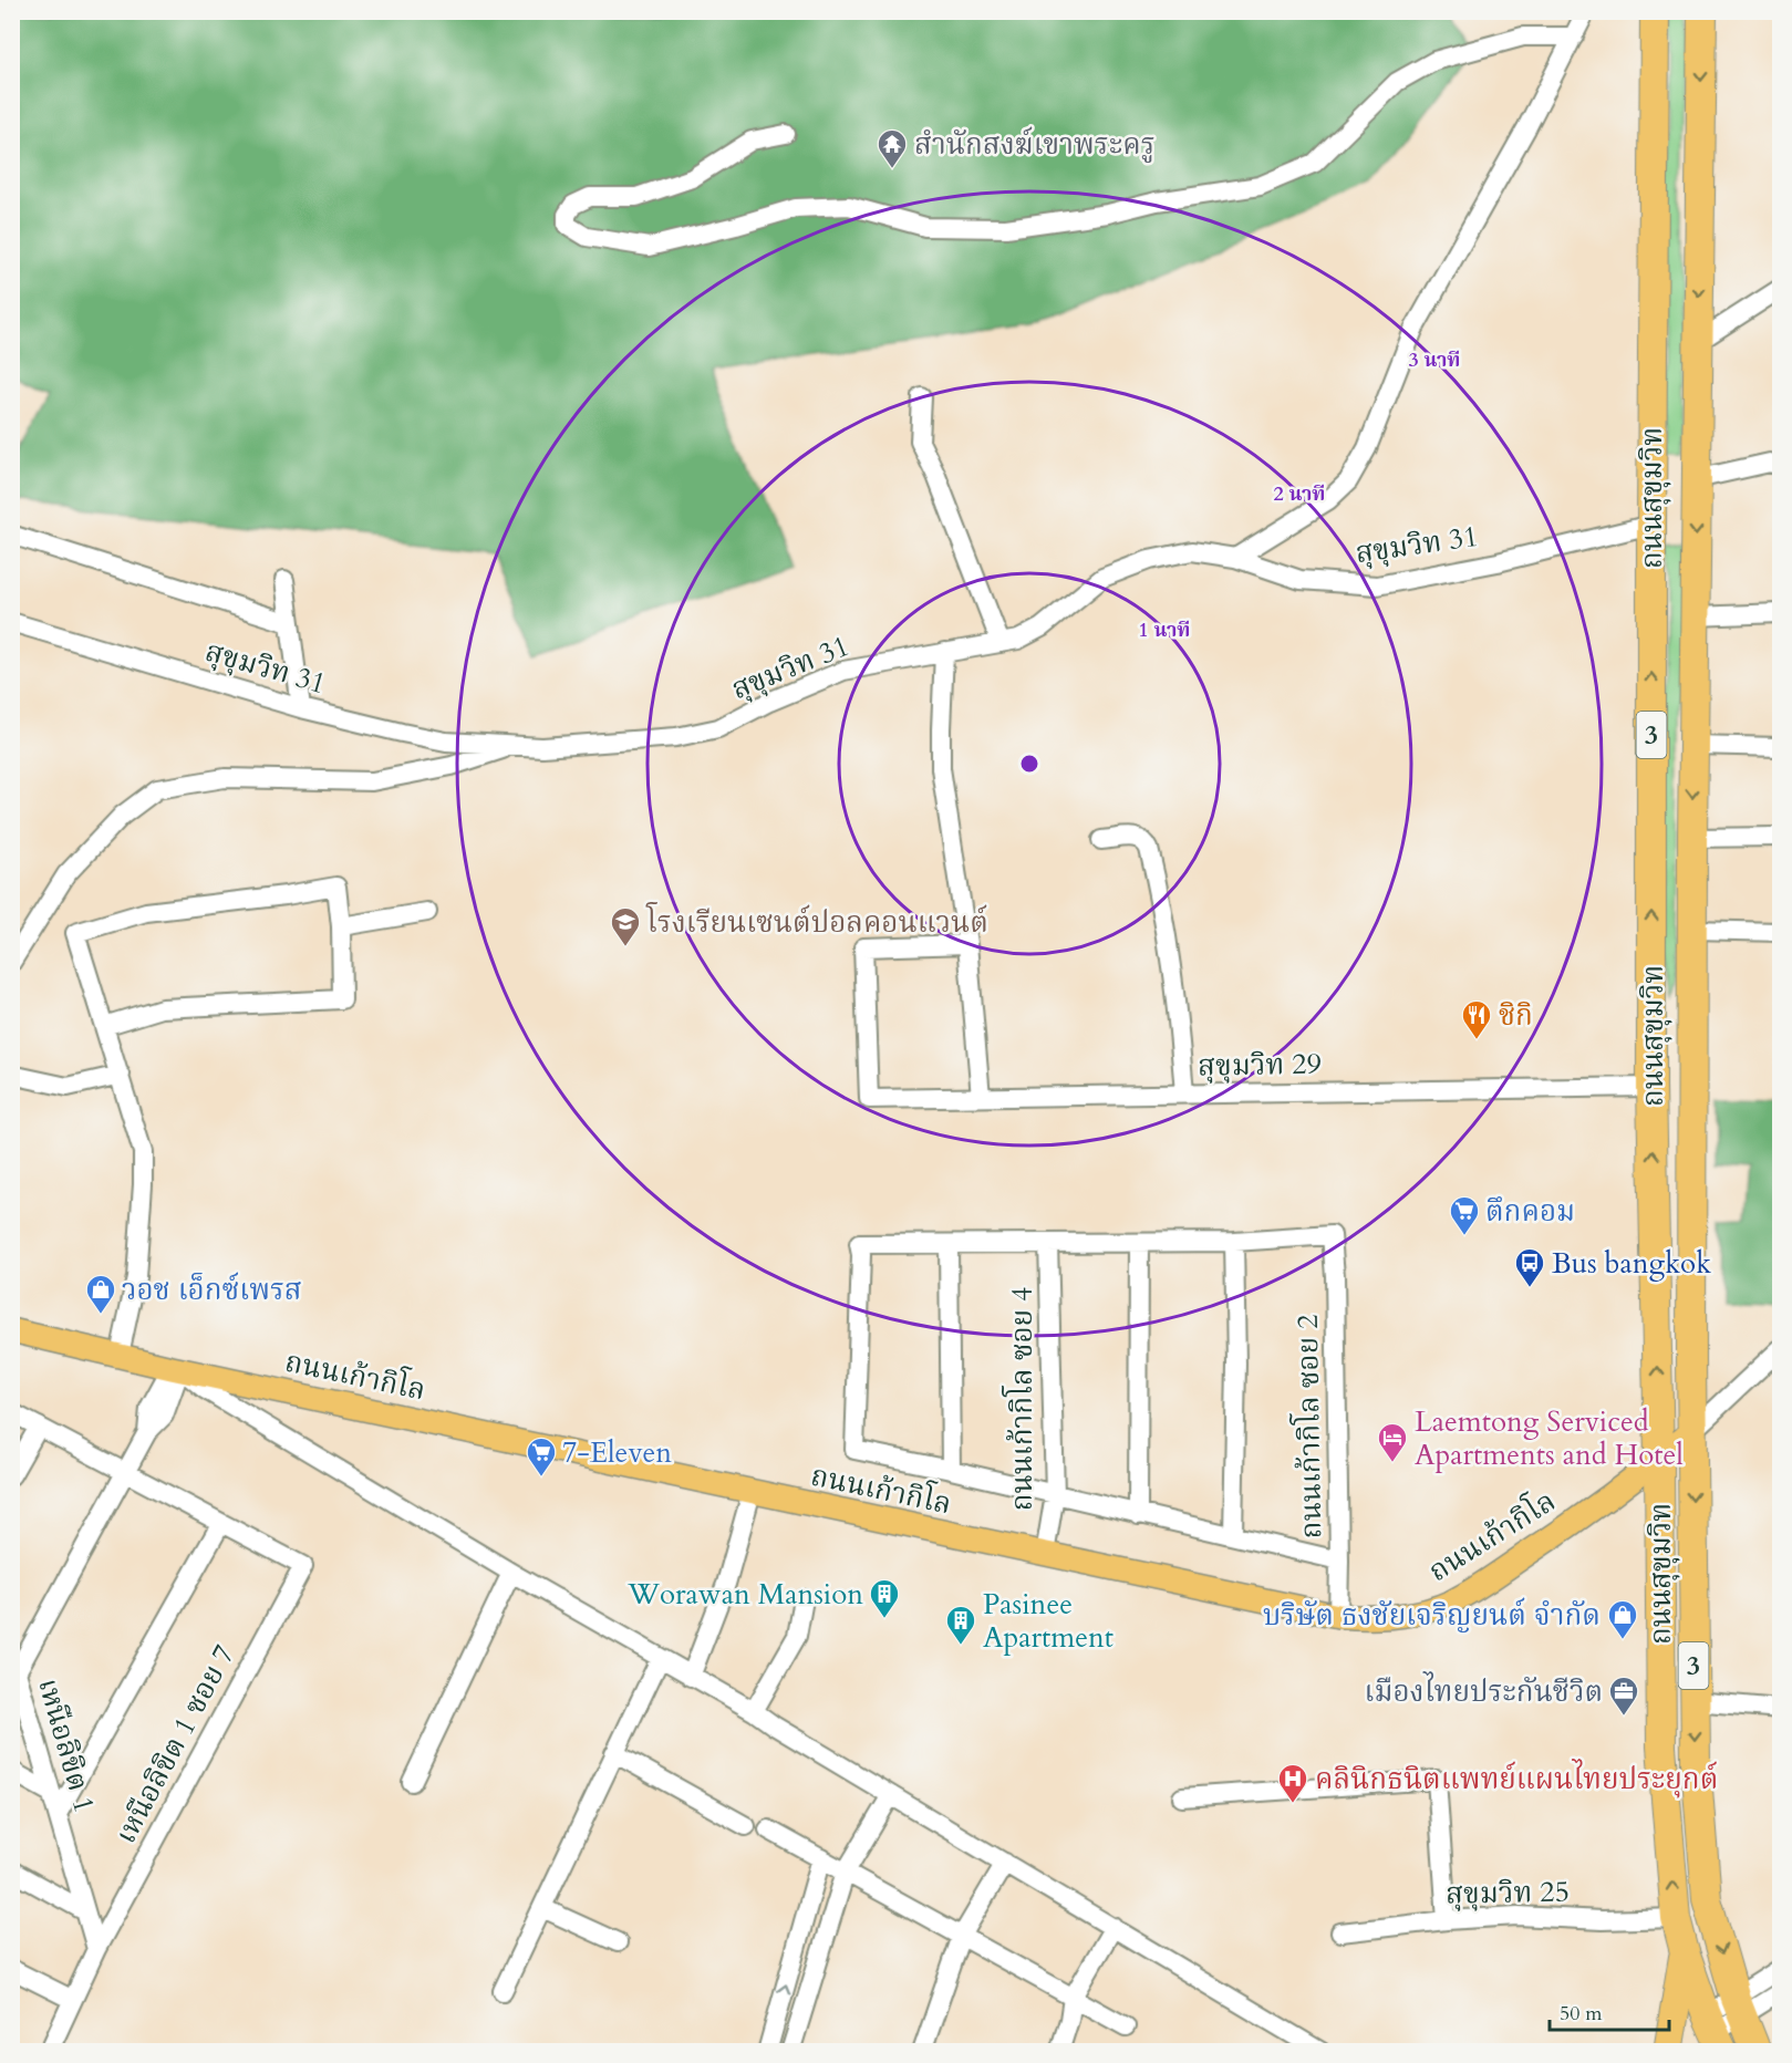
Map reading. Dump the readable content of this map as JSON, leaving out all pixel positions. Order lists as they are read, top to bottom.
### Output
{
  "streets": {
    "highway": ["ถนนสุขุมวิท", "3"],
    "main road": ["ถนนเก้ากิโล"],
    "street": [
      "สุขุมวิท 31",
      "สุขุมวิท 29",
      "ถนนเก้ากิโล ซอย 4",
      "ถนนเก้ากิโล ซอย 2",
      "เหนือลิขิต 1 ซอย 7",
      "เหนือลิขิต 1",
      "สุขุมวิท 25"
    ]
  },
  "crossings": [
    ["ถนนสุขุมวิท", "สุขุมวิท 31"],
    ["ถนนสุขุมวิท", "สุขุมวิท 29"],
    ["ถนนสุขุมวิท", "ถนนเก้ากิโล"],
    ["ถนนสุขุมวิท", "สุขุมวิท 25"],
    ["ถนนเก้ากิโล", "ถนนเก้ากิโล ซอย 4"],
    ["ถนนเก้ากิโล", "ถนนเก้ากิโล ซอย 2"],
    ["ถนนเก้ากิโล", "เหนือลิขิต 1"],
    ["เหนือลิขิต 1 ซอย 7", "เหนือลิขิต 1"]
  ],
  "places": {
    "temple": ["สำนักสงฆ์เขาพระครู"],
    "school or university": ["โรงเรียนเซนต์ปอลคอนแวนต์"],
    "restaurant": ["ชิกิ"],
    "supermarket": ["ตึกคอม", "7-Eleven"],
    "bus stop": ["Bus bangkok"],
    "shop": ["วอช เอ็กซ์เพรส", "บริษัต ธงชัยเจริญยนต์ จำกัด"],
    "hotel": ["Laemtong Serviced Apartments and Hotel"],
    "building": ["Worawan Mansion", "Pasinee Apartment"],
    "office": ["เมืองไทยประกันชีวิต"],
    "hospital": ["คลินิกธนิตแพทย์แผนไทยประยุกต์"]
  },
  "scale_bar": "50 m",
  "rings": ["3 นาที", "2 นาที", "1 นาที"]
}
